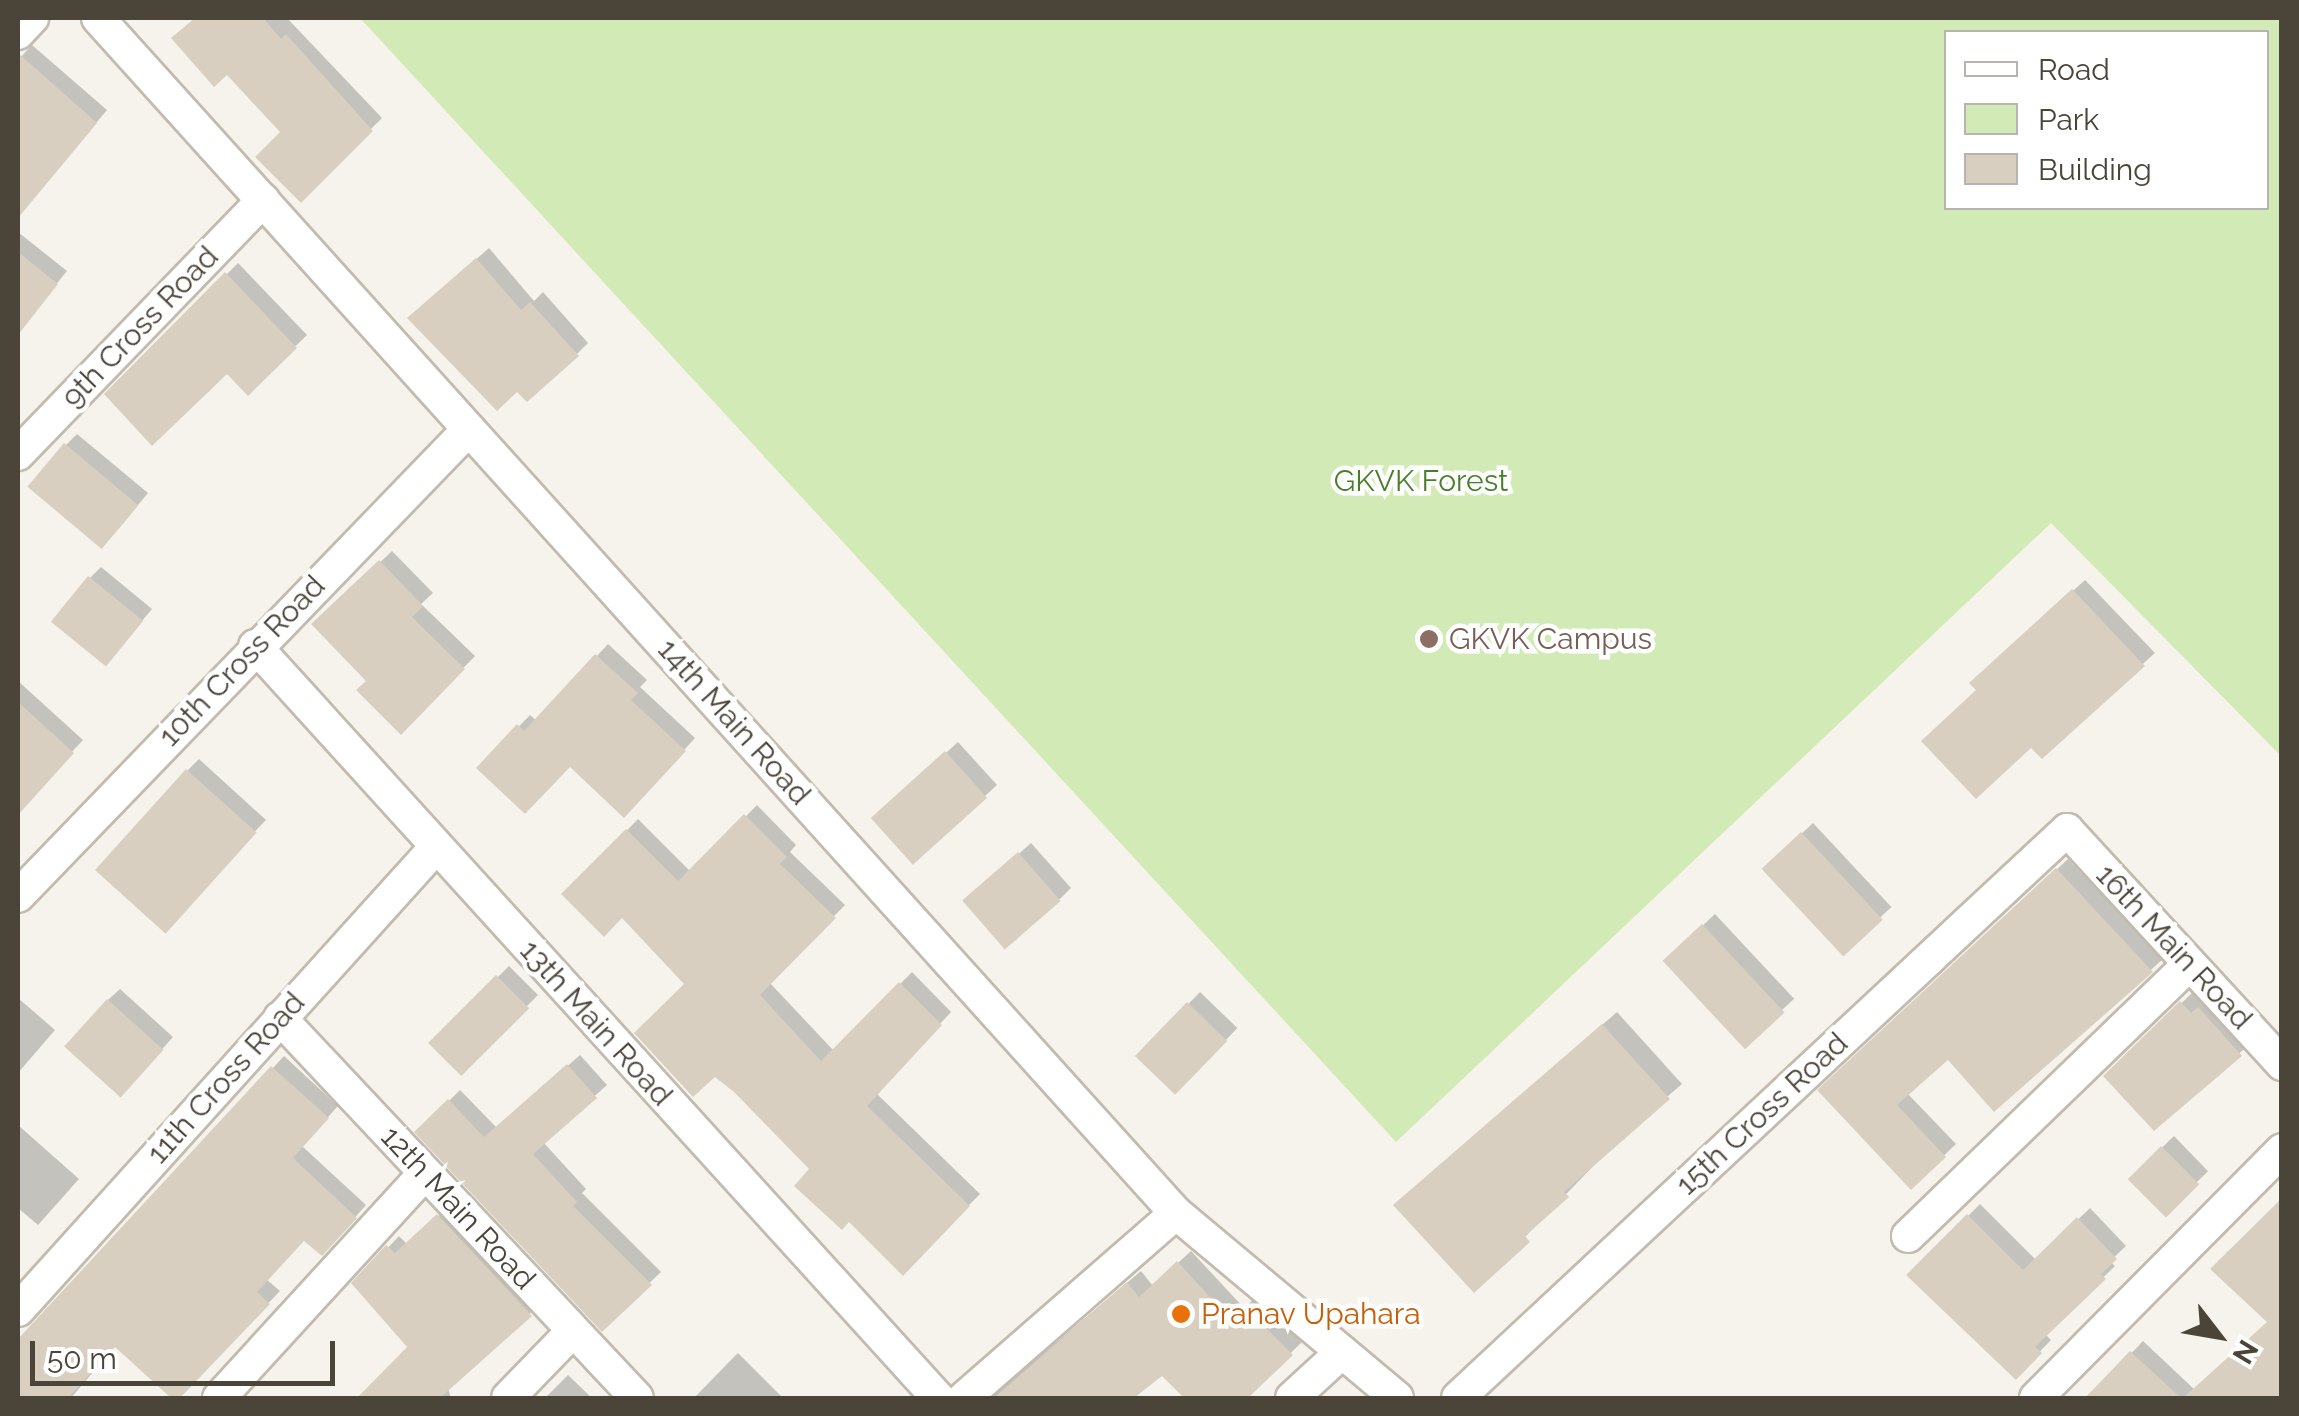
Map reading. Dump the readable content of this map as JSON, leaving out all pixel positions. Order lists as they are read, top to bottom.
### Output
{
  "streets": {
    "street": [
      "9th Cross Road",
      "10th Cross Road",
      "14th Main Road",
      "16th Main Road",
      "13th Main Road",
      "11th Cross Road",
      "15th Cross Road",
      "12th Main Road"
    ]
  },
  "crossings": [
    ["9th Cross Road", "14th Main Road"],
    ["10th Cross Road", "14th Main Road"],
    ["10th Cross Road", "13th Main Road"],
    ["16th Main Road", "15th Cross Road"],
    ["13th Main Road", "11th Cross Road"],
    ["11th Cross Road", "12th Main Road"]
  ],
  "parks": ["GKVK Forest"],
  "places": ["GKVK Campus", "Pranav Upahara"],
  "legend": ["Road", "Park", "Building"],
  "scale_bar": "50 m",
  "north": "bottom right"
}
